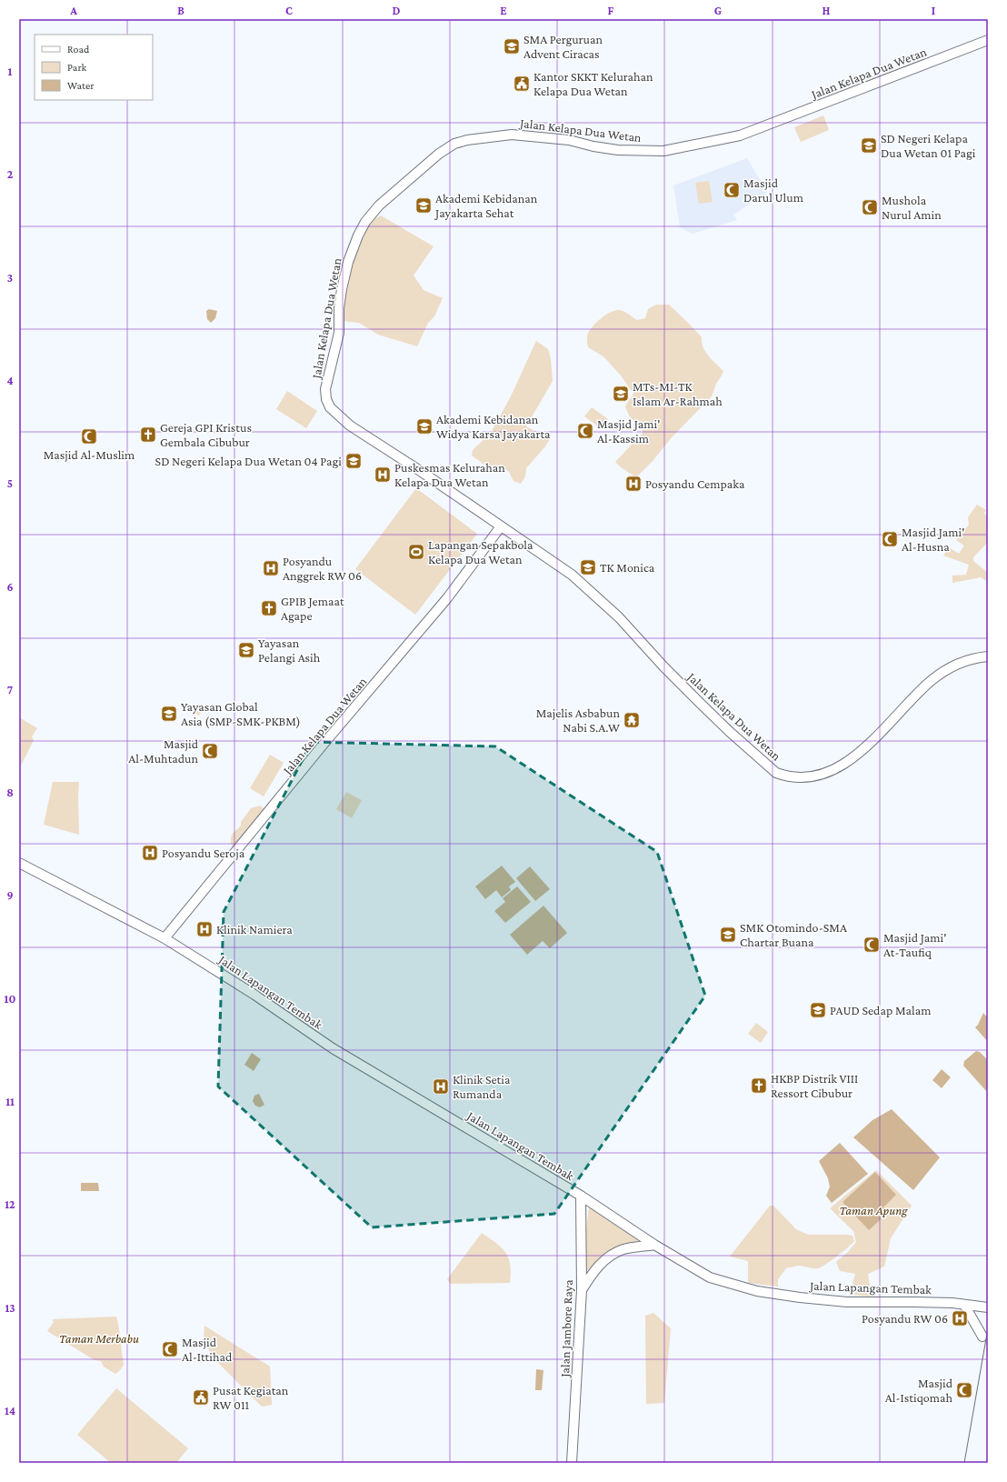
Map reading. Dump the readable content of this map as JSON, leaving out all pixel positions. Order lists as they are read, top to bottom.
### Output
{
  "streets": {
    "street": ["Jalan Kelapa Dua Wetan", "Jalan Lapangan Tembak", "Jalan Jambore Raya"]
  },
  "crossings": [
    ["Jalan Kelapa Dua Wetan", "Jalan Lapangan Tembak"],
    ["Jalan Lapangan Tembak", "Jalan Jambore Raya"]
  ],
  "parks": ["Taman Apung", "Taman Merbabu"],
  "places": {
    "school or university": [
      "SMA Perguruan Advent Ciracas",
      "SD Negeri Kelapa Dua Wetan 01 Pagi",
      "Akademi Kebidanan Jayakarta Sehat",
      "MTs-MI-TK Islam Ar-Rahmah",
      "Akademi Kebidanan Widya Karsa Jayakarta",
      "SD Negeri Kelapa Dua Wetan 04 Pagi",
      "TK Monica",
      "Yayasan Pelangi Asih",
      "Yayasan Global Asia (SMP-SMK-PKBM)",
      "SMK Otomindo-SMA Chartar Buana",
      "PAUD Sedap Malam"
    ],
    "public building": ["Kantor SKKT Kelurahan Kelapa Dua Wetan", "Pusat Kegiatan RW 011"],
    "mosque": [
      "Masjid Darul Ulum",
      "Mushola Nurul Amin",
      "Masjid Jami' Al-Kassim",
      "Masjid Al-Muslim",
      "Masjid Jami' Al-Husna",
      "Masjid Al-Muhtadun",
      "Masjid Jami' At-Taufiq",
      "Masjid Al-Ittihad",
      "Masjid Al-Istiqomah"
    ],
    "church": ["Gereja GPI Kristus Gembala Cibubur", "GPIB Jemaat Agape", "HKBP Distrik VIII Ressort Cibubur"],
    "hospital": [
      "Puskesmas Kelurahan Kelapa Dua Wetan",
      "Posyandu Cempaka",
      "Posyandu Anggrek RW 06",
      "Posyandu Seroja",
      "Klinik Namiera",
      "Klinik Setia Rumanda",
      "Posyandu RW 06"
    ],
    "sports": ["Lapangan Sepakbola Kelapa Dua Wetan"],
    "temple": ["Majelis Asbabun Nabi S.A.W"]
  },
  "legend": ["Road", "Park", "Water"],
  "grid": {
    "columns": [
      "A",
      "B",
      "C",
      "D",
      "E",
      "F",
      "G",
      "H",
      "I"
    ],
    "rows": [
      "1",
      "2",
      "3",
      "4",
      "5",
      "6",
      "7",
      "8",
      "9",
      "10",
      "11",
      "12",
      "13",
      "14"
    ]
  }
}
